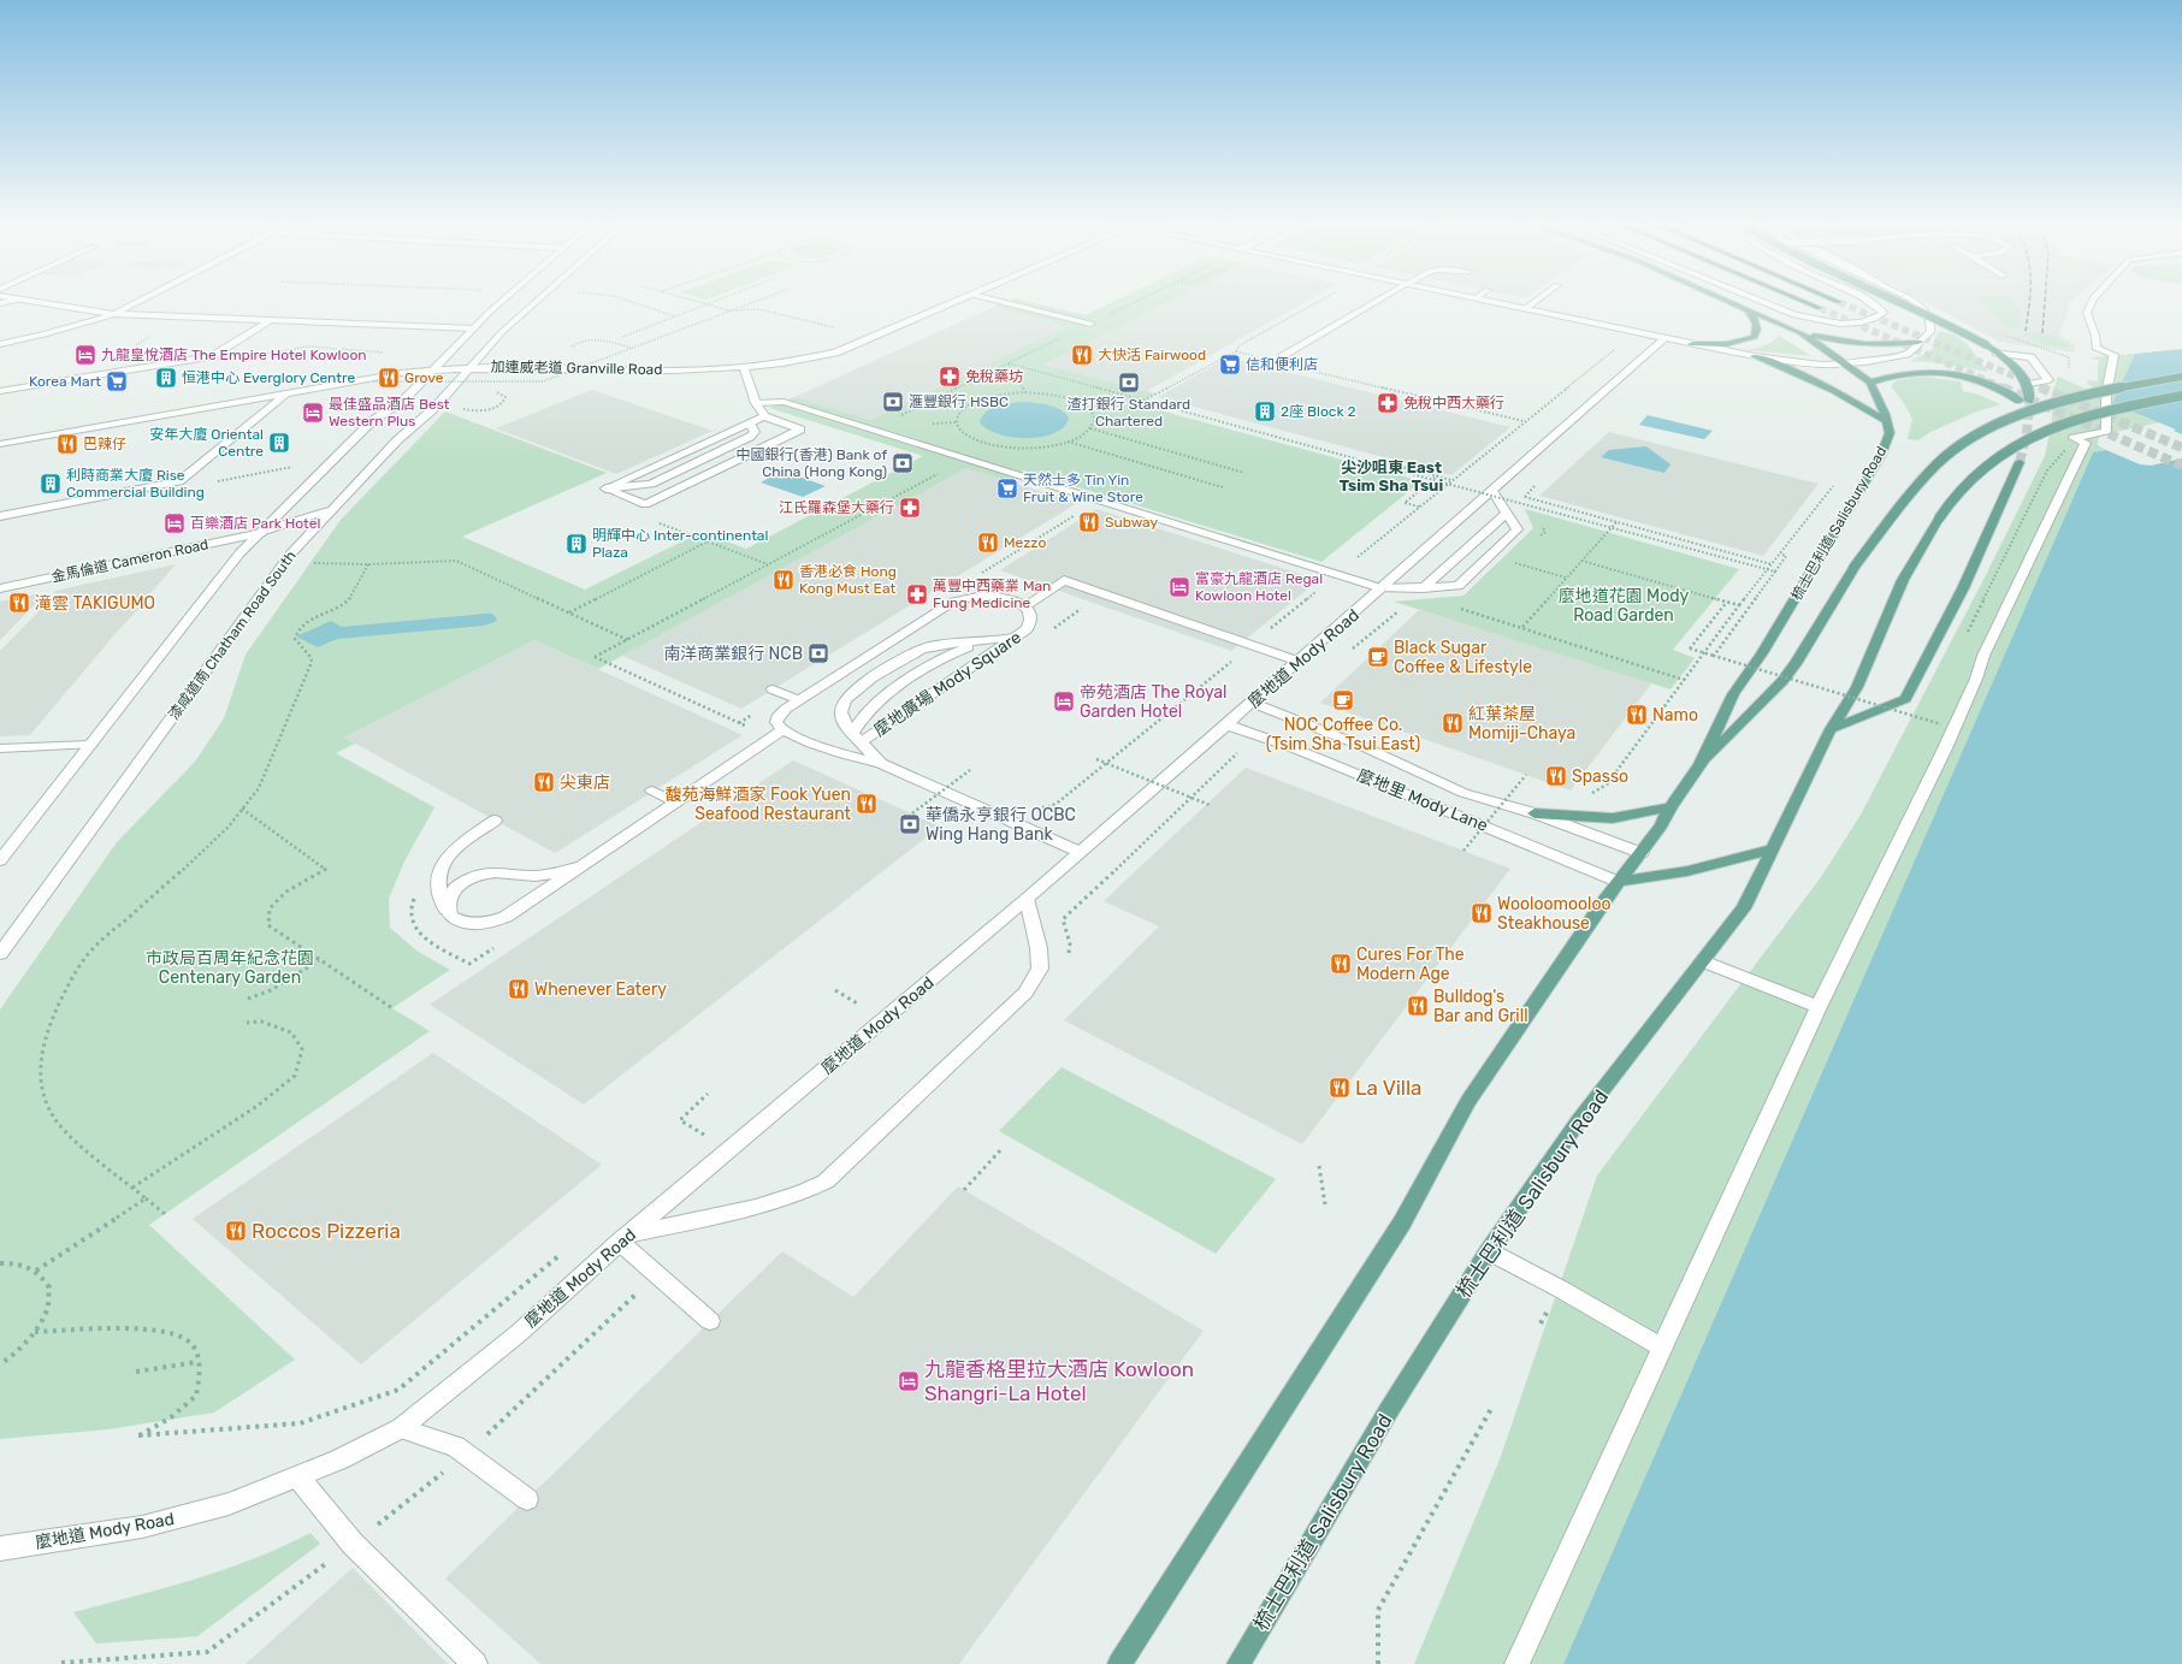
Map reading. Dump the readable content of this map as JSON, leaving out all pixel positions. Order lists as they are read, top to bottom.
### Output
{
  "streets": {
    "main road": ["梳士巴利道 Salisbury Road"],
    "street": [
      "加連威老道 Granville Road",
      "金馬倫道 Cameron Road",
      "漆咸道南 Chatham Road South",
      "麼地道 Mody Road",
      "麼地廣場 Mody Square",
      "麼地里 Mody Lane"
    ]
  },
  "crossings": [
    ["加連威老道 Granville Road", "漆咸道南 Chatham Road South"],
    ["梳士巴利道 Salisbury Road", "麼地里 Mody Lane"],
    ["金馬倫道 Cameron Road", "漆咸道南 Chatham Road South"],
    ["麼地道 Mody Road", "麼地廣場 Mody Square"],
    ["麼地道 Mody Road", "麼地里 Mody Lane"]
  ],
  "districts": ["尖沙咀東 East Tsim Sha Tsui"],
  "parks": ["麼地道花園 Mody Road Garden", "市政局百周年紀念花園 Centenary Garden"],
  "places": {
    "hotel": [
      "九龍皇悅酒店 The Empire Hotel Kowloon",
      "最佳盛品酒店 Best Western Plus",
      "百樂酒店 Park Hotel",
      "富豪九龍酒店 Regal Kowloon Hotel",
      "帝苑酒店 The Royal Garden Hotel",
      "九龍香格里拉大酒店 Kowloon Shangri-La Hotel"
    ],
    "restaurant": [
      "大快活 Fairwood",
      "Grove",
      "巴辣仔",
      "Subway",
      "Mezzo",
      "香港必食 Hong Kong Must Eat",
      "滝雲 TAKIGUMO",
      "Namo",
      "紅葉茶屋 Momiji-Chaya",
      "Spasso",
      "尖東店",
      "馥苑海鮮酒家 Fook Yuen Seafood Restaurant",
      "Wooloomooloo Steakhouse",
      "Cures For The Modern Age",
      "Whenever Eatery",
      "Bulldog's Bar and Grill",
      "La Villa",
      "Roccos Pizzeria"
    ],
    "supermarket": ["信和便利店", "Korea Mart", "天然士多 Tin Yin Fruit & Wine Store"],
    "pharmacy": [
      "免稅藥坊",
      "免稅中西大藥行",
      "江氏羅森堡大藥行",
      "萬豐中西藥業 Man Fung Medicine"
    ],
    "building": [
      "恒港中心 Everglory Centre",
      "2座 Block 2",
      "安年大廈 Oriental Centre",
      "利時商業大廈 Rise Commercial Building",
      "明輝中心 Inter-continental Plaza"
    ],
    "bank": [
      "渣打銀行 Standard Chartered",
      "滙豐銀行 HSBC",
      "中國銀行(香港) Bank of China (Hong Kong)",
      "南洋商業銀行 NCB",
      "華僑永亨銀行 OCBC Wing Hang Bank"
    ],
    "cafe": ["Black Sugar Coffee & Lifestyle", "NOC Coffee Co. (Tsim Sha Tsui East)"]
  }
}
